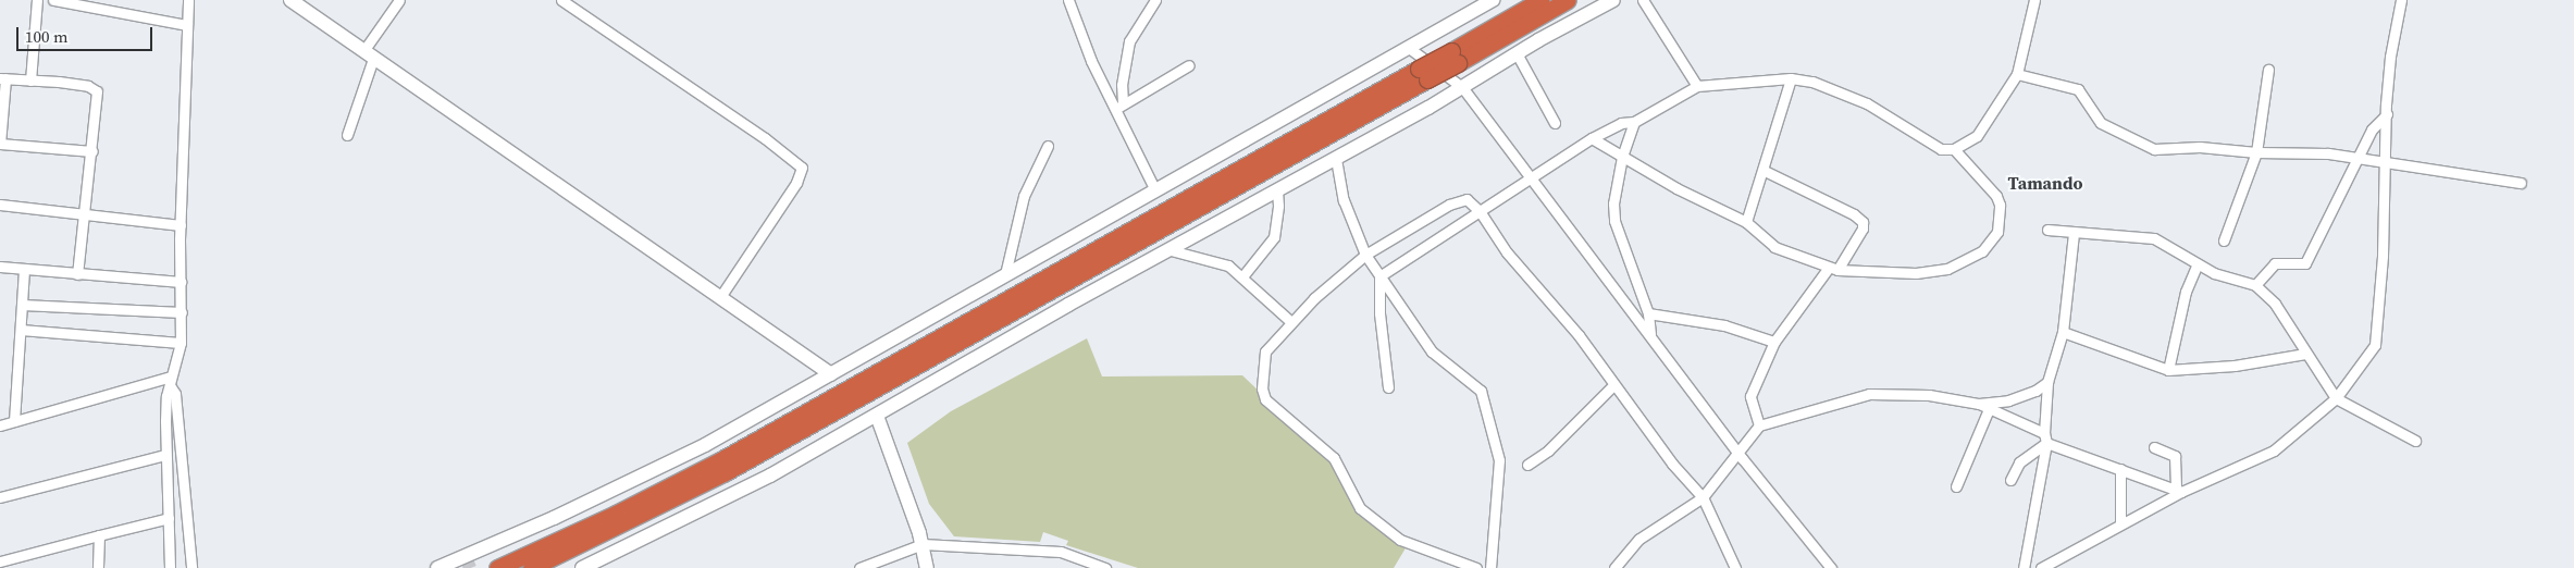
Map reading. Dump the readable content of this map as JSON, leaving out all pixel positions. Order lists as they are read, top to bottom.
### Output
{
  "districts": ["Tamando"],
  "scale_bar": "100 m"
}
